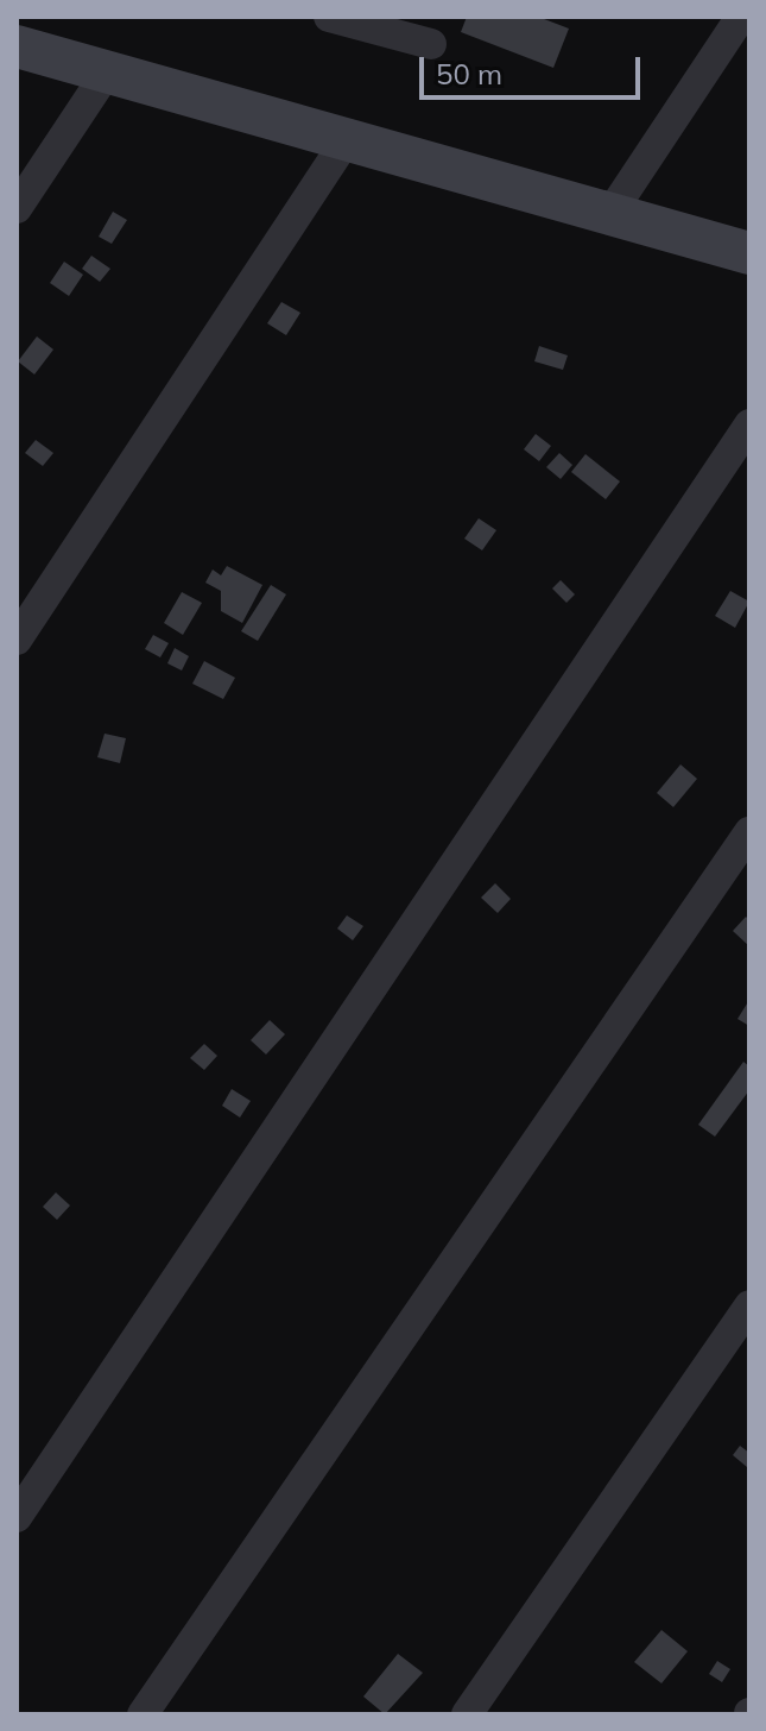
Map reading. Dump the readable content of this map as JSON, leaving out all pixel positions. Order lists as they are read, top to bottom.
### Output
{
  "scale_bar": "50 m"
}
